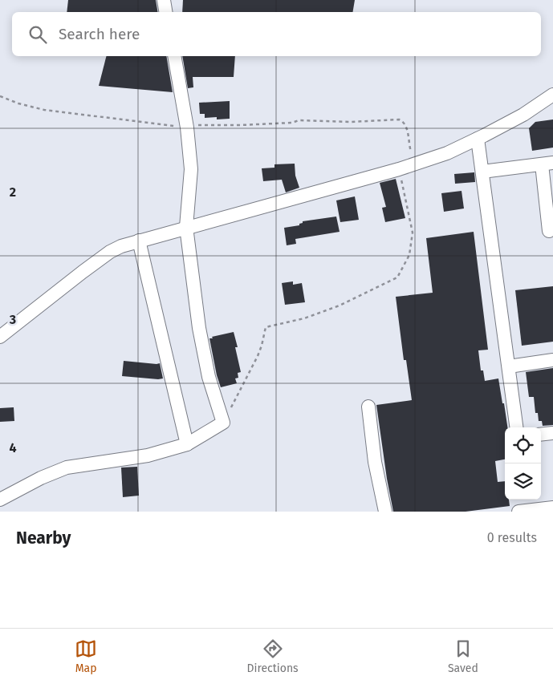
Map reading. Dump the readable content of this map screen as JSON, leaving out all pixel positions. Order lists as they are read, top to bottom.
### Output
{
  "page": {
    "search": "Search here",
    "heading": ["Nearby", "0 results"],
    "nav": ["Map", "Directions", "Saved"]
  },
  "grid": {
    "rows": ["2", "3", "4"]
  }
}
